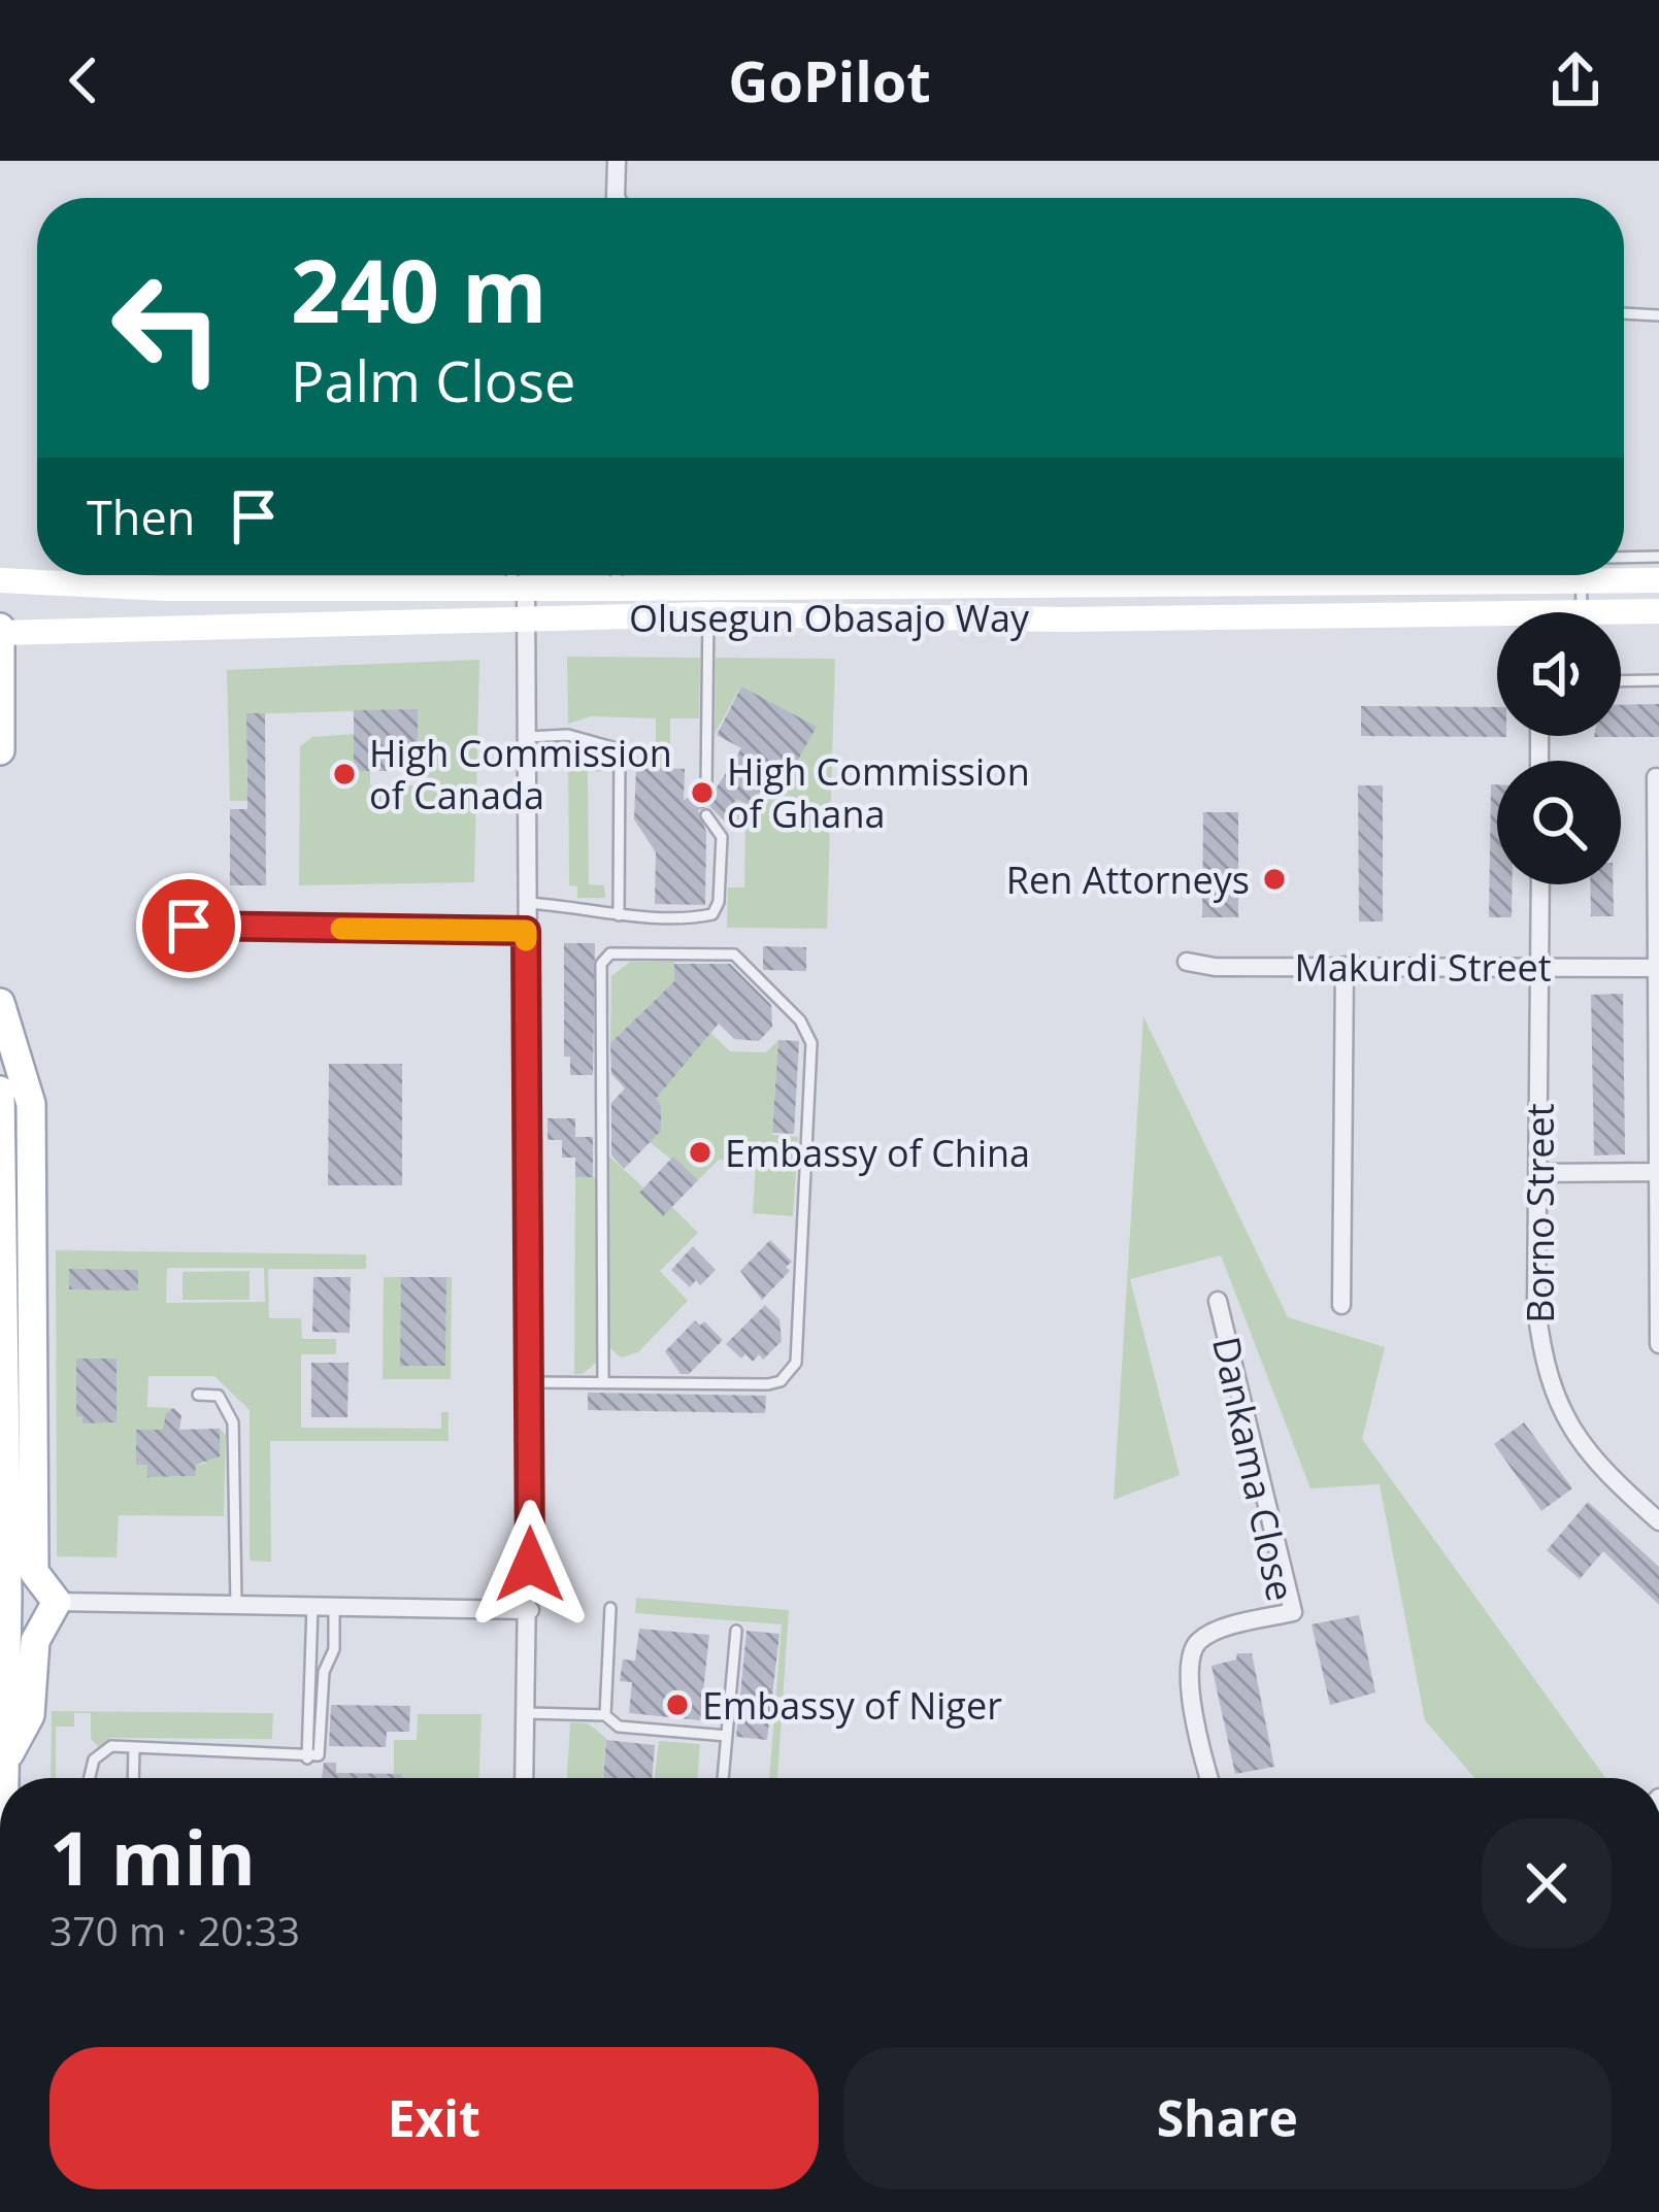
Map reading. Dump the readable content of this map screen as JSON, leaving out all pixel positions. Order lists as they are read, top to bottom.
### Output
{
  "streets": {
    "main road": ["Olusegun Obasajo Way"],
    "street": ["Makurdi Street", "Borno Street", "Dankama Close"]
  },
  "crossings": [
    ["Makurdi Street", "Borno Street"]
  ],
  "places": [
    "High Commission of Canada",
    "High Commission of Ghana",
    "Ren Attorneys",
    "Embassy of China",
    "Embassy of Niger"
  ],
  "page": {
    "header": "GoPilot",
    "turn": ["240 m", "Palm Close"],
    "then": "Then",
    "heading": ["1 min", "370 m · 20:33"],
    "buttons": ["Exit", "Share"]
  }
}
